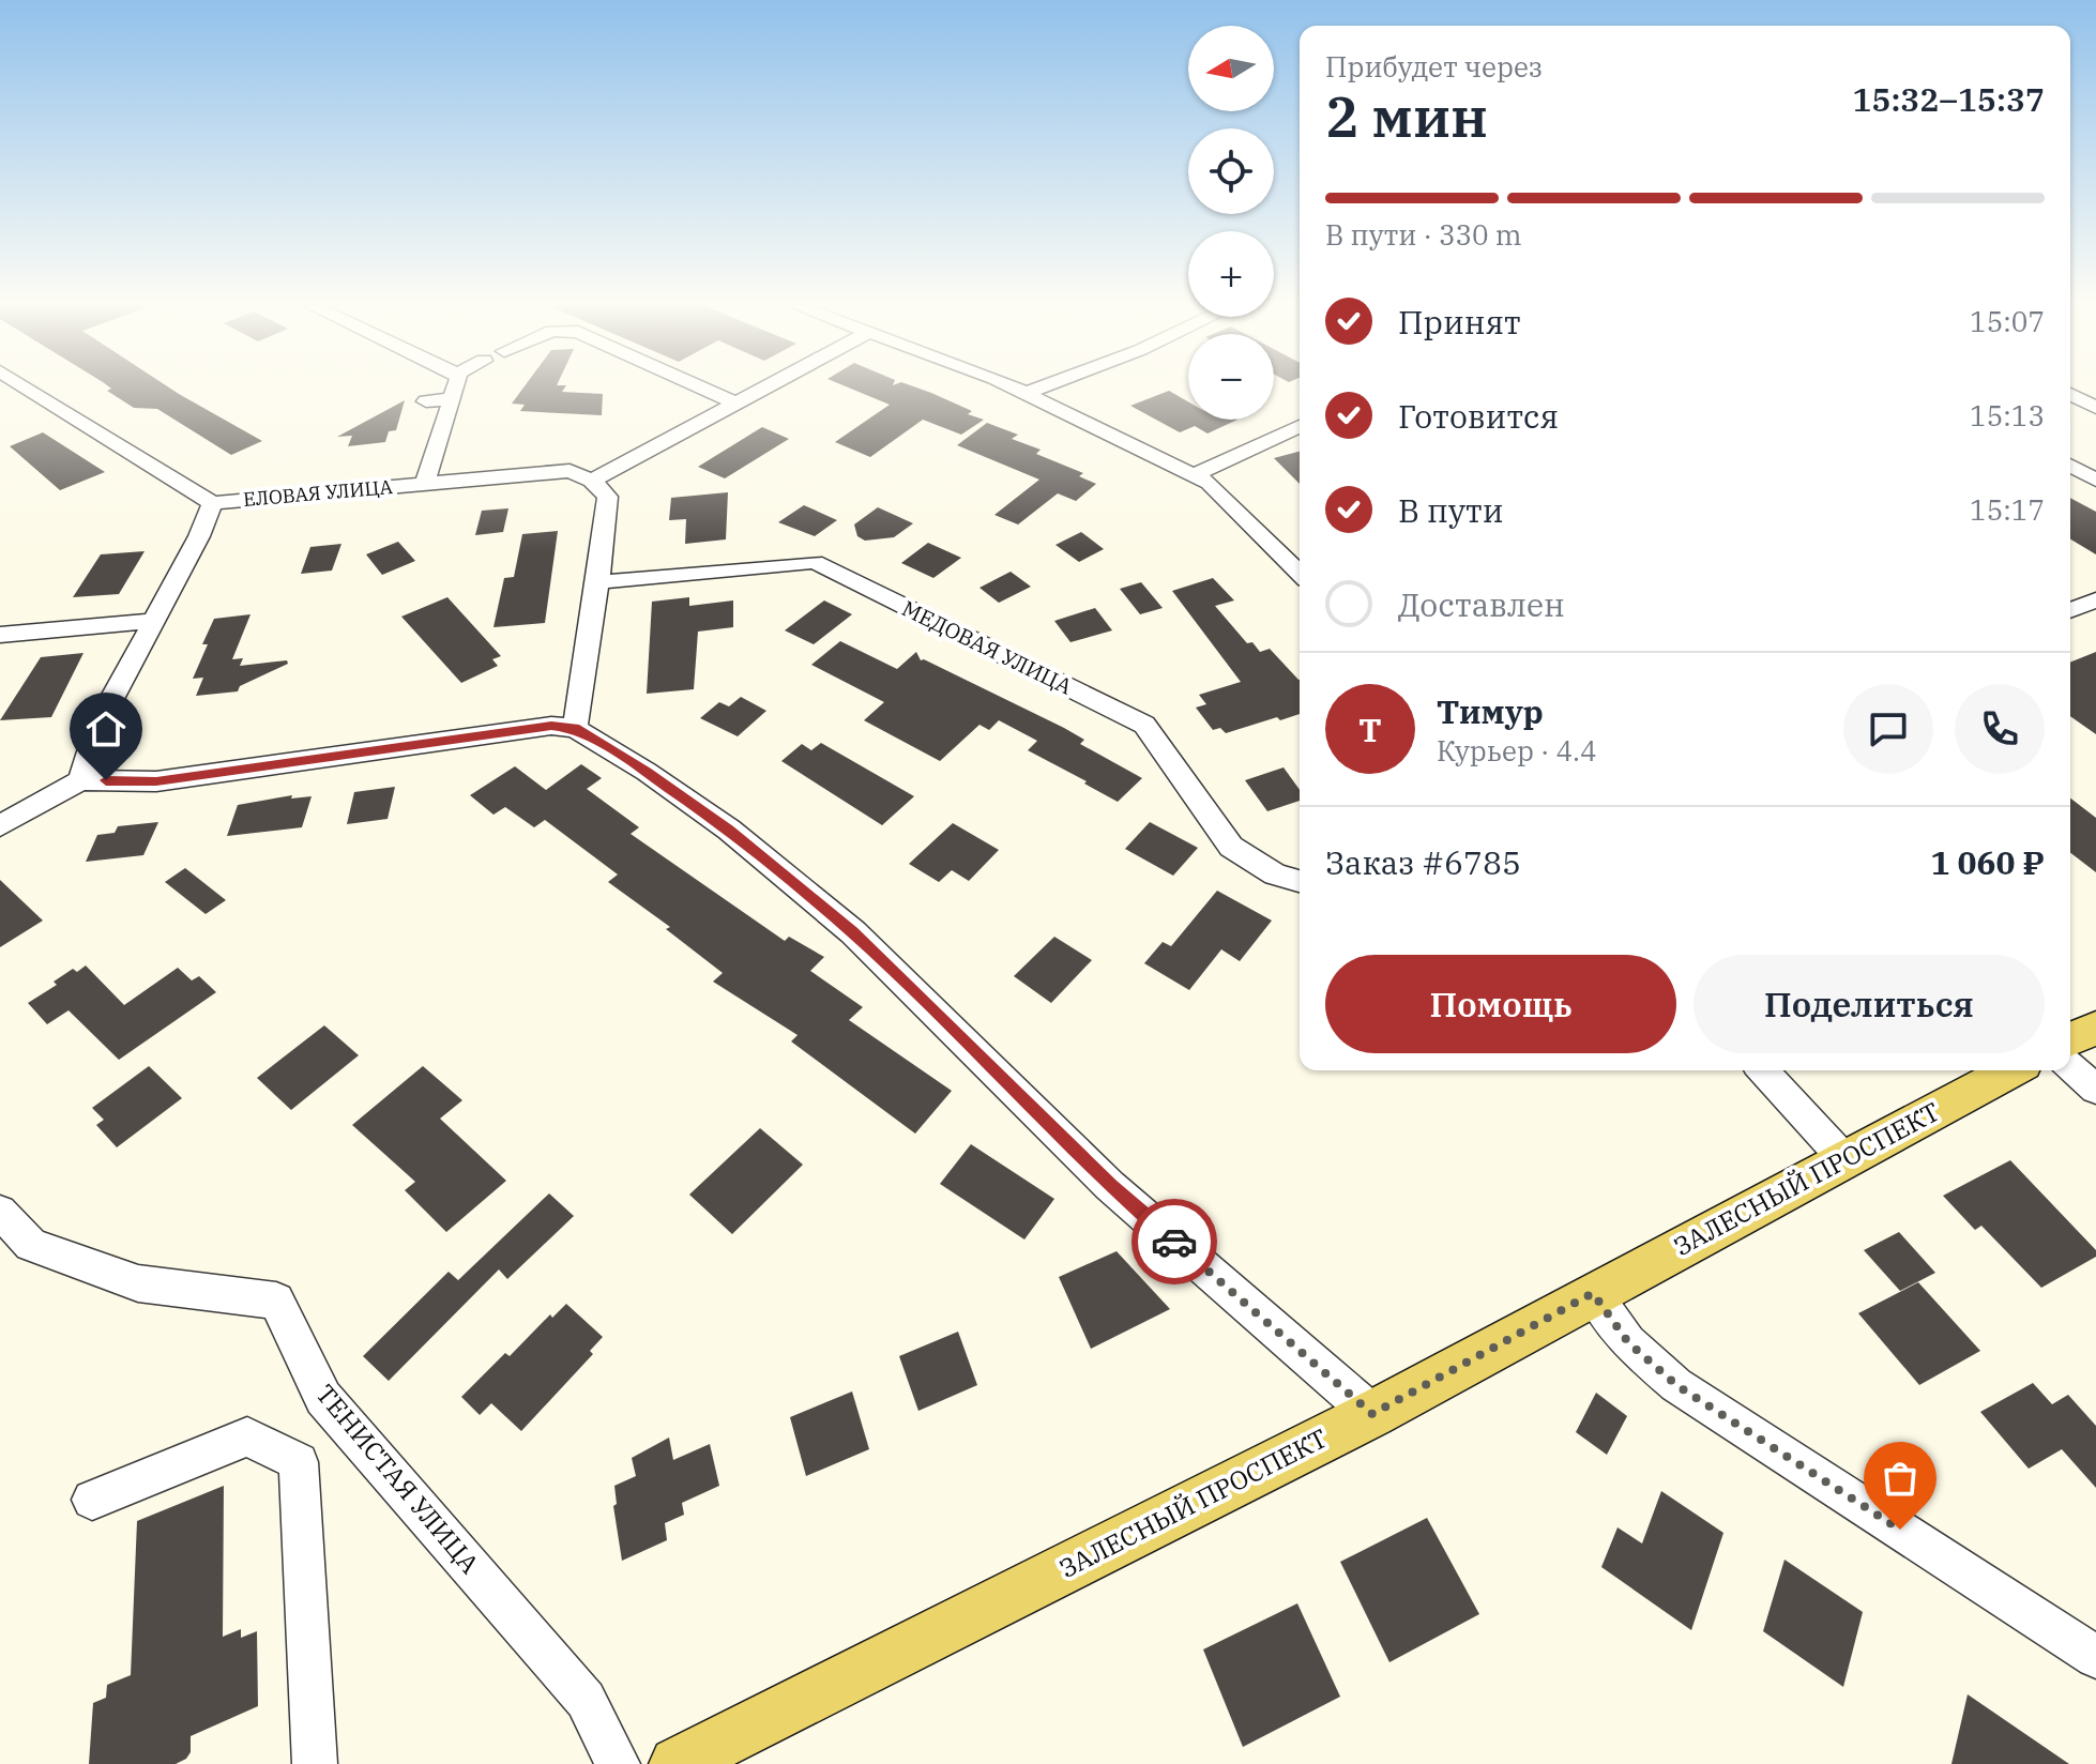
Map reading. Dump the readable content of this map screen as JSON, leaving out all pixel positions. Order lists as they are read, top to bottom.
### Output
{
  "streets": {
    "main road": ["ЗАЛЕСНЫЙ ПРОСПЕКТ"],
    "street": ["ЕЛОВАЯ УЛИЦА", "МЕДОВАЯ УЛИЦА", "ТЕНИСТАЯ УЛИЦА"]
  },
  "north": "left",
  "page": {
    "map_buttons": ["+", "−"],
    "heading": ["2 мин", "Прибудет через", "15:32–15:37"],
    "panel": [
      "Тимур",
      "Курьер · 4.4",
      "Заказ #6785",
      "1 060 ₽"
    ],
    "bar": "В пути · 330 m",
    "list": [
      ["Принят", "15:07"],
      ["Готовится", "15:13"],
      ["В пути", "15:17"],
      "Доставлен"
    ],
    "round": "Т",
    "buttons": ["Помощь", "Поделиться"]
  }
}
